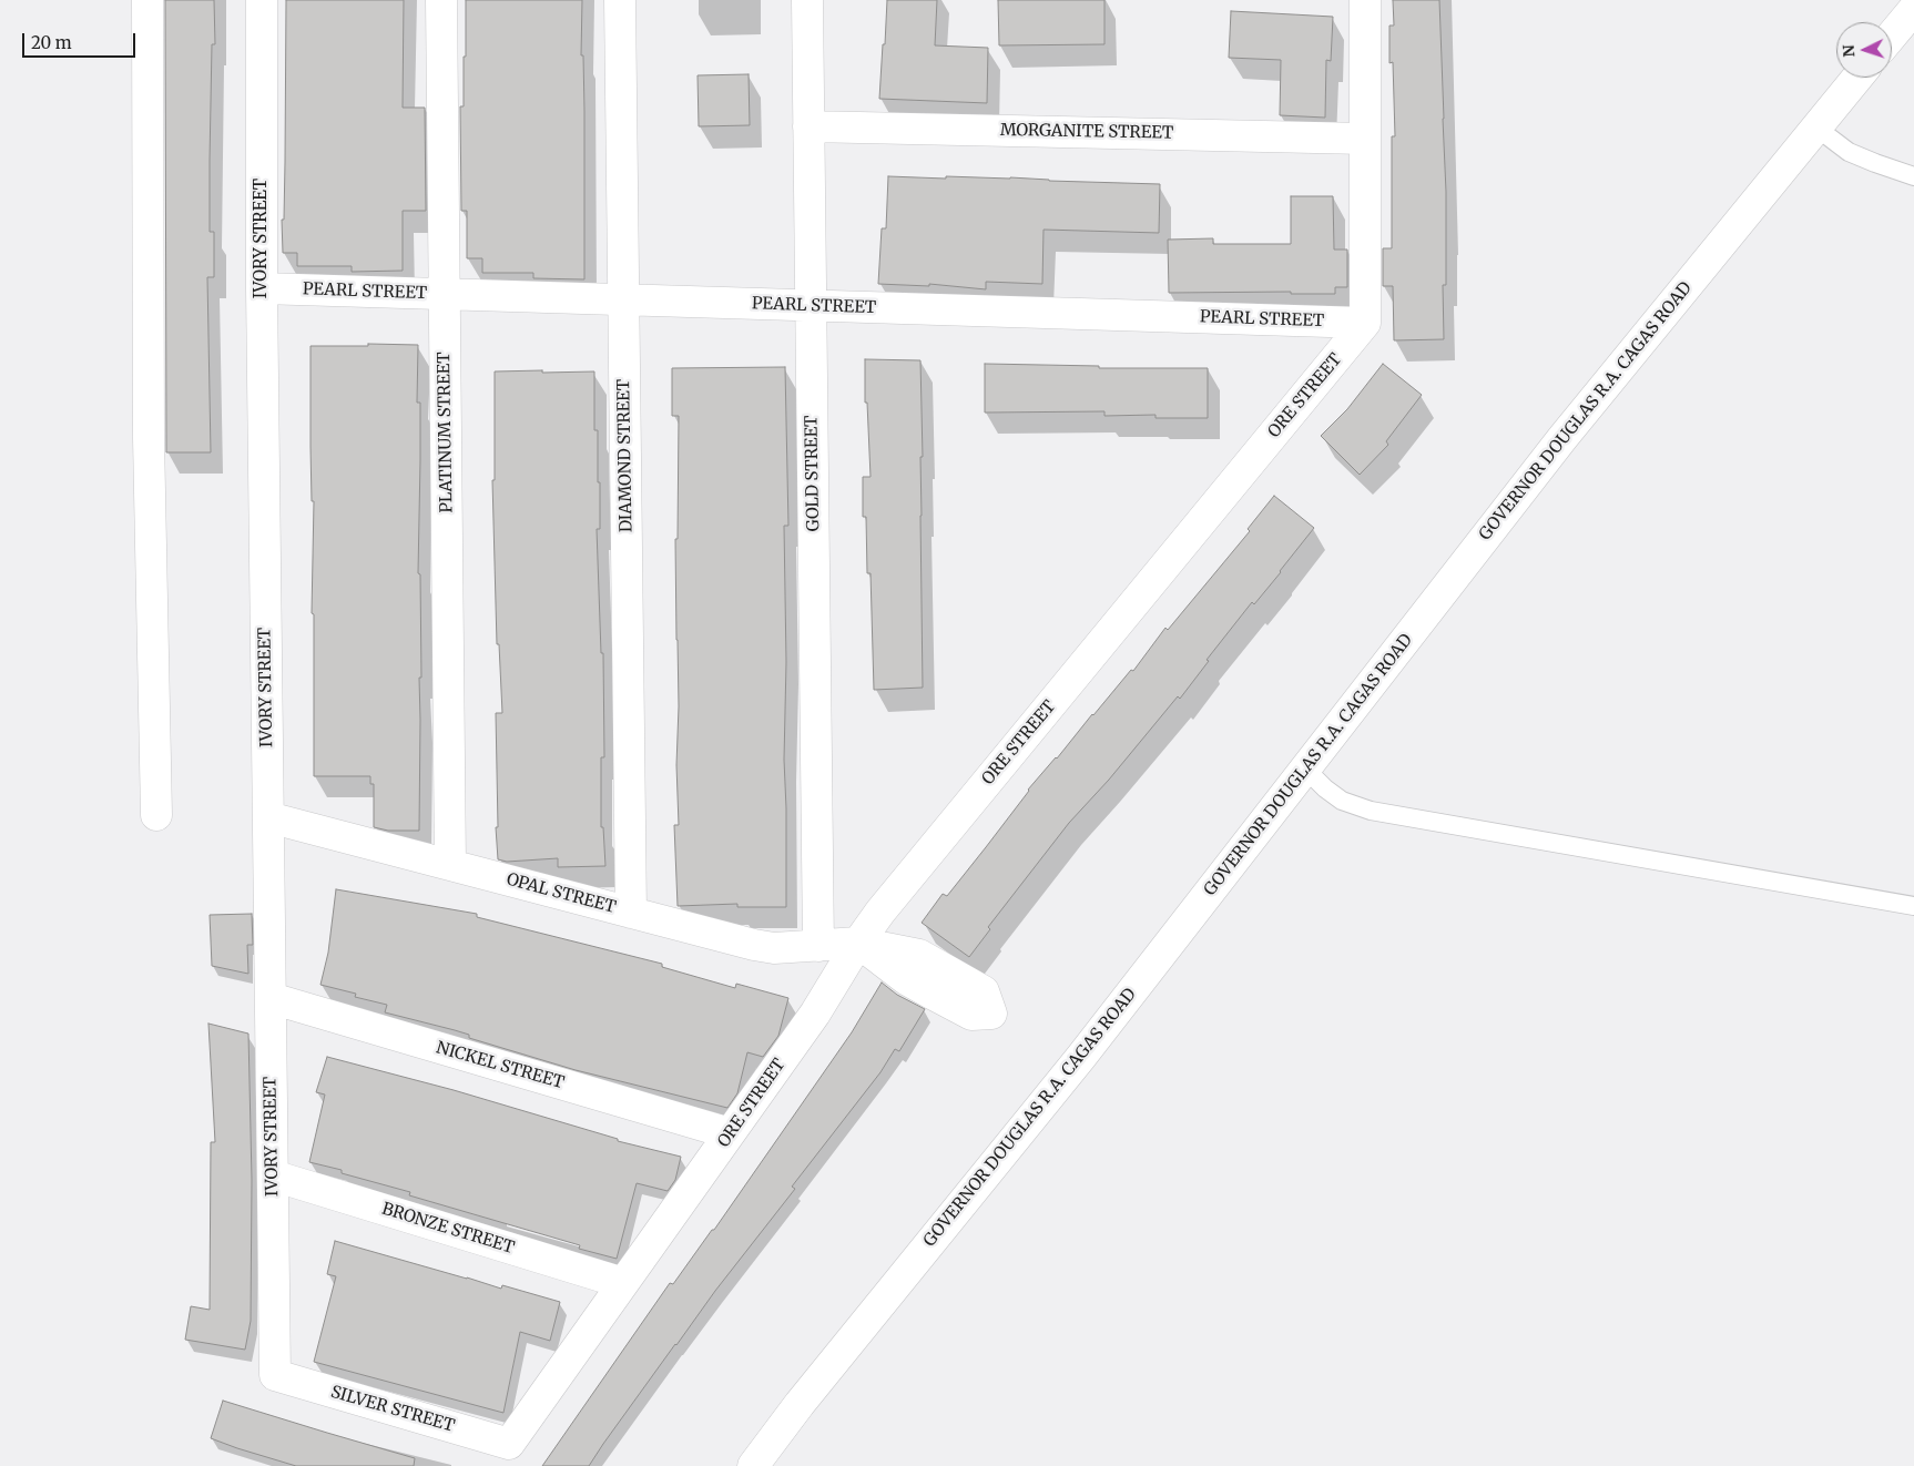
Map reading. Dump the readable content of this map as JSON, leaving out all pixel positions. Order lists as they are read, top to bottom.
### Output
{
  "streets": {
    "street": [
      "MORGANITE STREET",
      "IVORY STREET",
      "PEARL STREET",
      "ORE STREET",
      "GOVERNOR DOUGLAS R.A. CAGAS ROAD",
      "PLATINUM STREET",
      "DIAMOND STREET",
      "GOLD STREET",
      "OPAL STREET",
      "NICKEL STREET",
      "BRONZE STREET",
      "SILVER STREET"
    ]
  },
  "crossings": [
    ["MORGANITE STREET", "GOLD STREET"],
    ["IVORY STREET", "PEARL STREET"],
    ["IVORY STREET", "OPAL STREET"],
    ["IVORY STREET", "NICKEL STREET"],
    ["IVORY STREET", "BRONZE STREET"],
    ["IVORY STREET", "SILVER STREET"],
    ["PEARL STREET", "ORE STREET"],
    ["PEARL STREET", "PLATINUM STREET"],
    ["PEARL STREET", "DIAMOND STREET"],
    ["PEARL STREET", "GOLD STREET"],
    ["ORE STREET", "OPAL STREET"],
    ["ORE STREET", "NICKEL STREET"],
    ["ORE STREET", "BRONZE STREET"],
    ["ORE STREET", "SILVER STREET"],
    ["PLATINUM STREET", "OPAL STREET"],
    ["DIAMOND STREET", "OPAL STREET"],
    ["GOLD STREET", "OPAL STREET"]
  ],
  "scale_bar": "20 m",
  "north": "left"
}
